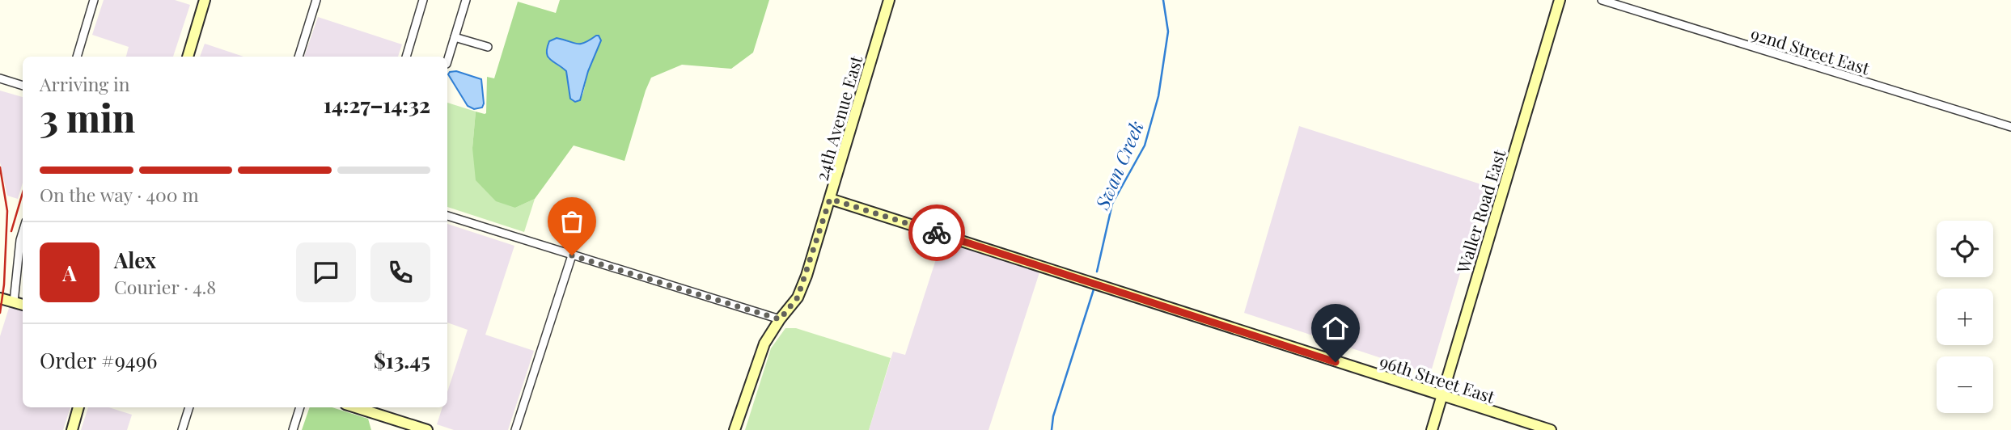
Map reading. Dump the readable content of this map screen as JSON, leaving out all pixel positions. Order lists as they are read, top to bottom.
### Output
{
  "streets": {
    "street": [
      "92nd Street East",
      "24th Avenue East",
      "Waller Road East",
      "96th Street East"
    ]
  },
  "crossings": [
    ["24th Avenue East", "96th Street East"],
    ["Waller Road East", "96th Street East"]
  ],
  "water": ["Swan Creek"],
  "page": {
    "heading": ["3 min", "Arriving in", "14:27–14:32"],
    "panel": [
      "Alex",
      "Courier · 4.8",
      "Order #9496",
      "$13.45"
    ],
    "bar": "On the way · 400 m",
    "map_buttons": ["+", "−"],
    "round": "A"
  }
}
